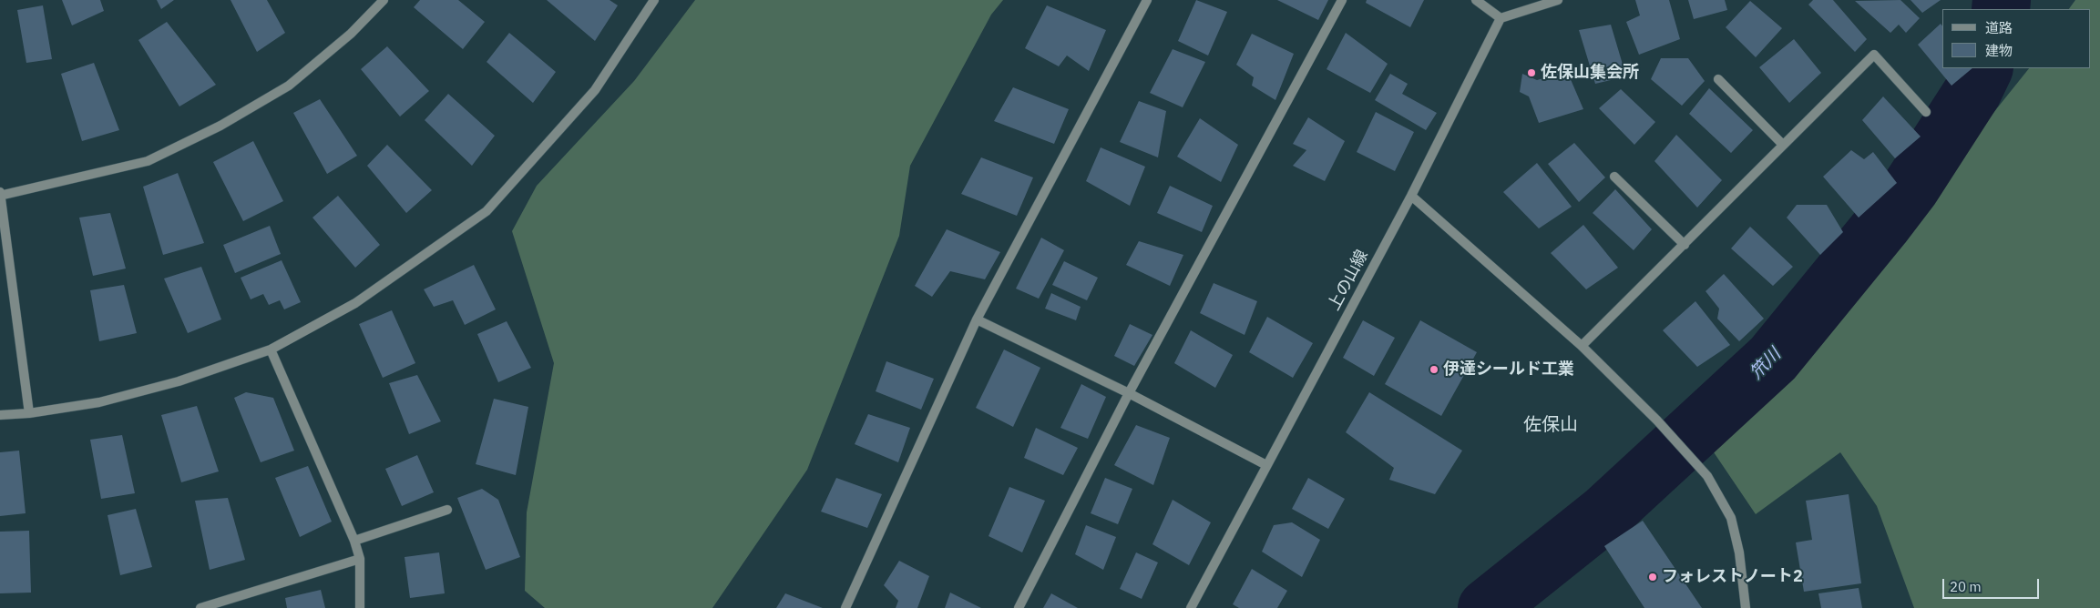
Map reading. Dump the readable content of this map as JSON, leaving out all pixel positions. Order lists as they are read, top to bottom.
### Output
{
  "streets": {
    "street": ["上の山線"]
  },
  "districts": ["佐保山"],
  "water": ["笊川"],
  "places": ["佐保山集会所", "伊達シールド工業", "フォレストノート2"],
  "legend": ["道路", "建物"],
  "scale_bar": "20 m"
}
